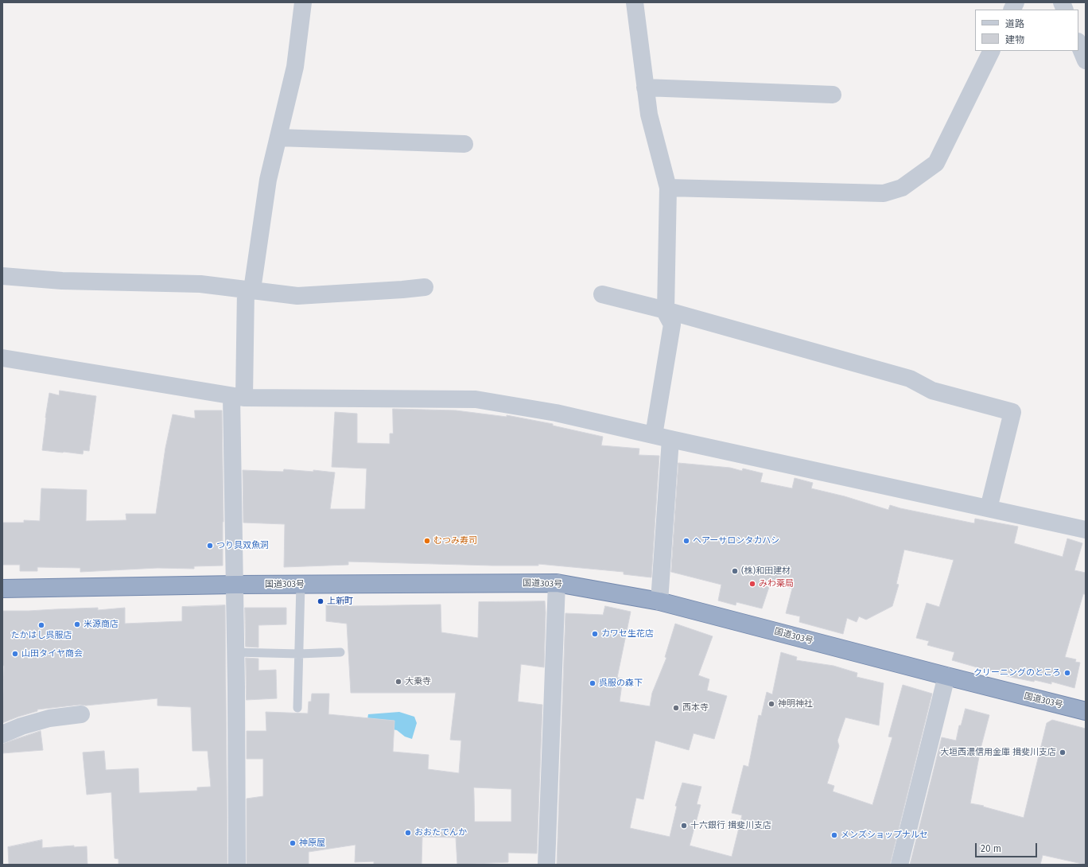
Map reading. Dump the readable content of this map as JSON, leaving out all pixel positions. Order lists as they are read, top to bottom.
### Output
{
  "streets": {
    "highway": ["国道303号"]
  },
  "places": [
    "むつみ寿司",
    "ヘアーサロンタカハシ",
    "つり具双魚洞",
    "(株)和田建材",
    "みわ薬局",
    "上新町",
    "米源商店",
    "たかはし呉服店",
    "カワセ生花店",
    "山田タイヤ商会",
    "クリーニングのところ",
    "大乗寺",
    "呉服の森下",
    "神明神社",
    "西本寺",
    "大垣西濃信用金庫 揖斐川支店",
    "十六銀行 揖斐川支店",
    "おおたでんか",
    "メンズショップナルセ",
    "神原屋"
  ],
  "legend": ["道路", "建物"],
  "scale_bar": "20 m"
}
